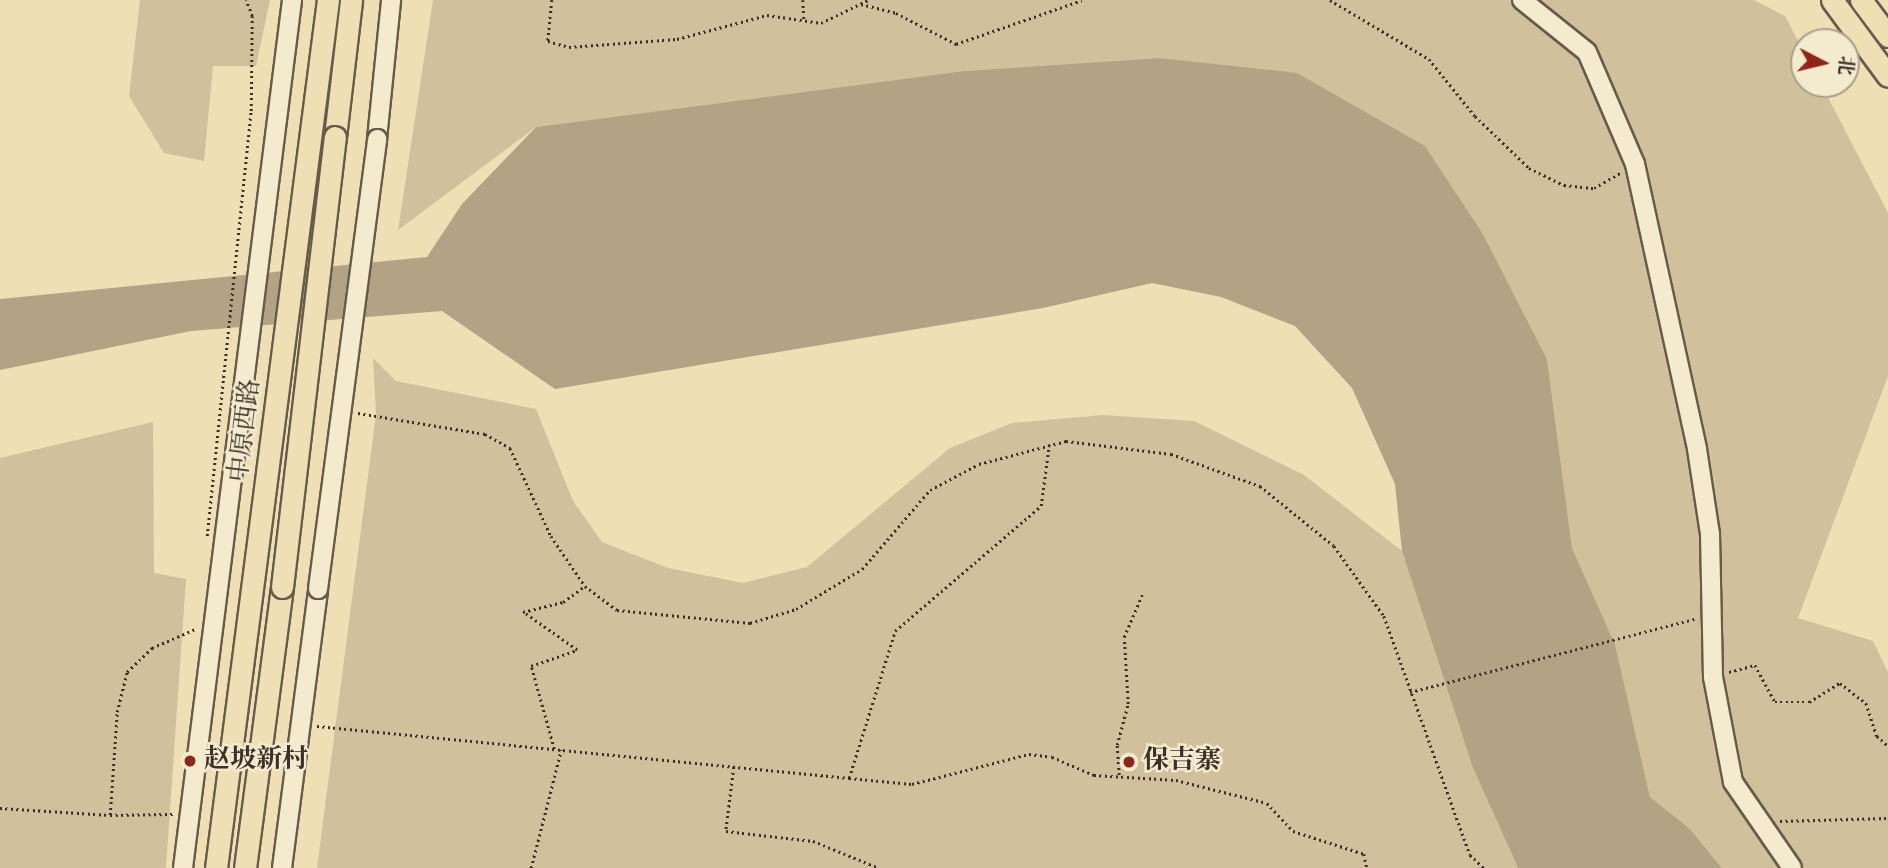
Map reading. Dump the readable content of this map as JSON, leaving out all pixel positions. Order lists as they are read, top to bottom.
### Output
{
  "streets": {
    "main road": ["中原西路"]
  },
  "places": ["赵坡新村", "保吉寨"],
  "north": "right"
}
